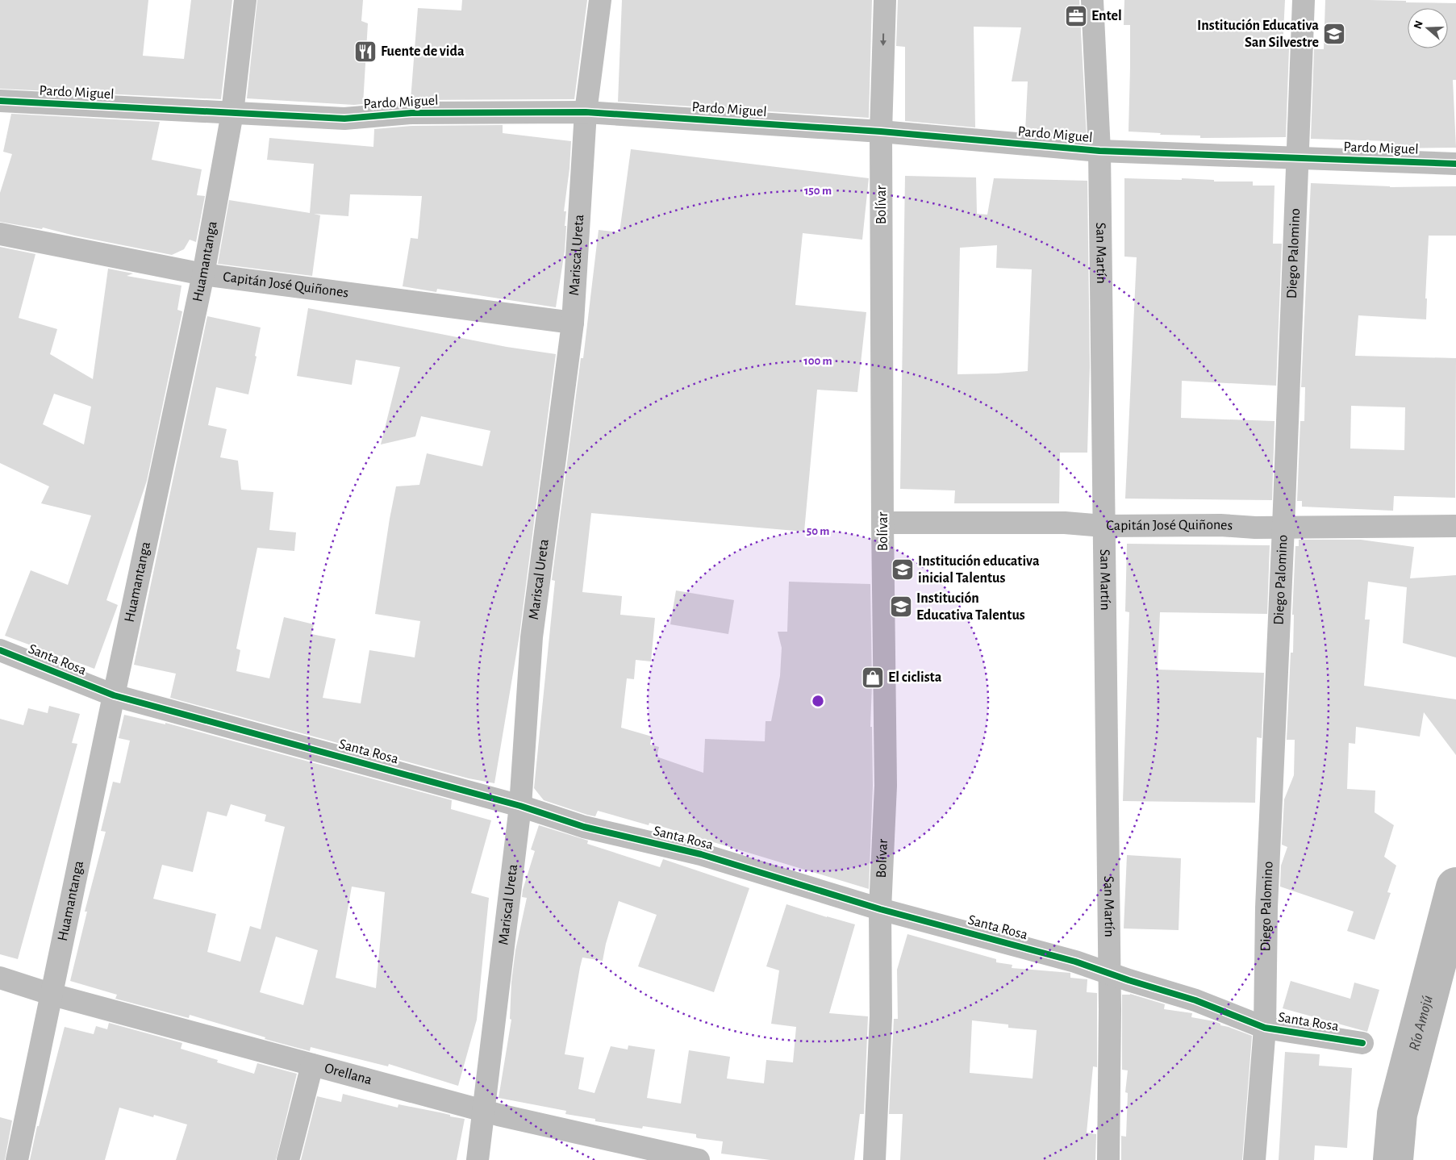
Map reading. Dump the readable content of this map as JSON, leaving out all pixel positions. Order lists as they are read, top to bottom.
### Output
{
  "streets": {
    "street": [
      "Pardo Miguel",
      "Bolívar",
      "San Martín",
      "Diego Palomino",
      "Mariscal Ureta",
      "Huamantanga",
      "Capitán José Quiñones",
      "Santa Rosa",
      "Orellana"
    ]
  },
  "crossings": [
    ["Pardo Miguel", "Bolívar"],
    ["Pardo Miguel", "San Martín"],
    ["Pardo Miguel", "Diego Palomino"],
    ["Pardo Miguel", "Mariscal Ureta"],
    ["Pardo Miguel", "Huamantanga"],
    ["Bolívar", "Capitán José Quiñones"],
    ["Bolívar", "Santa Rosa"],
    ["San Martín", "Capitán José Quiñones"],
    ["San Martín", "Santa Rosa"],
    ["Diego Palomino", "Capitán José Quiñones"],
    ["Diego Palomino", "Santa Rosa"],
    ["Mariscal Ureta", "Capitán José Quiñones"],
    ["Mariscal Ureta", "Santa Rosa"],
    ["Mariscal Ureta", "Orellana"],
    ["Huamantanga", "Capitán José Quiñones"],
    ["Huamantanga", "Santa Rosa"],
    ["Huamantanga", "Orellana"]
  ],
  "water": ["Río Amojú"],
  "places": {
    "office": ["Entel"],
    "school or university": ["Institución Educativa San Silvestre", "Institución educativa inicial Talentus", "Institución Educativa Talentus"],
    "restaurant": ["Fuente de vida"],
    "shop": ["El ciclista"]
  },
  "north": "left",
  "rings": ["150 m", "100 m", "50 m"]
}
